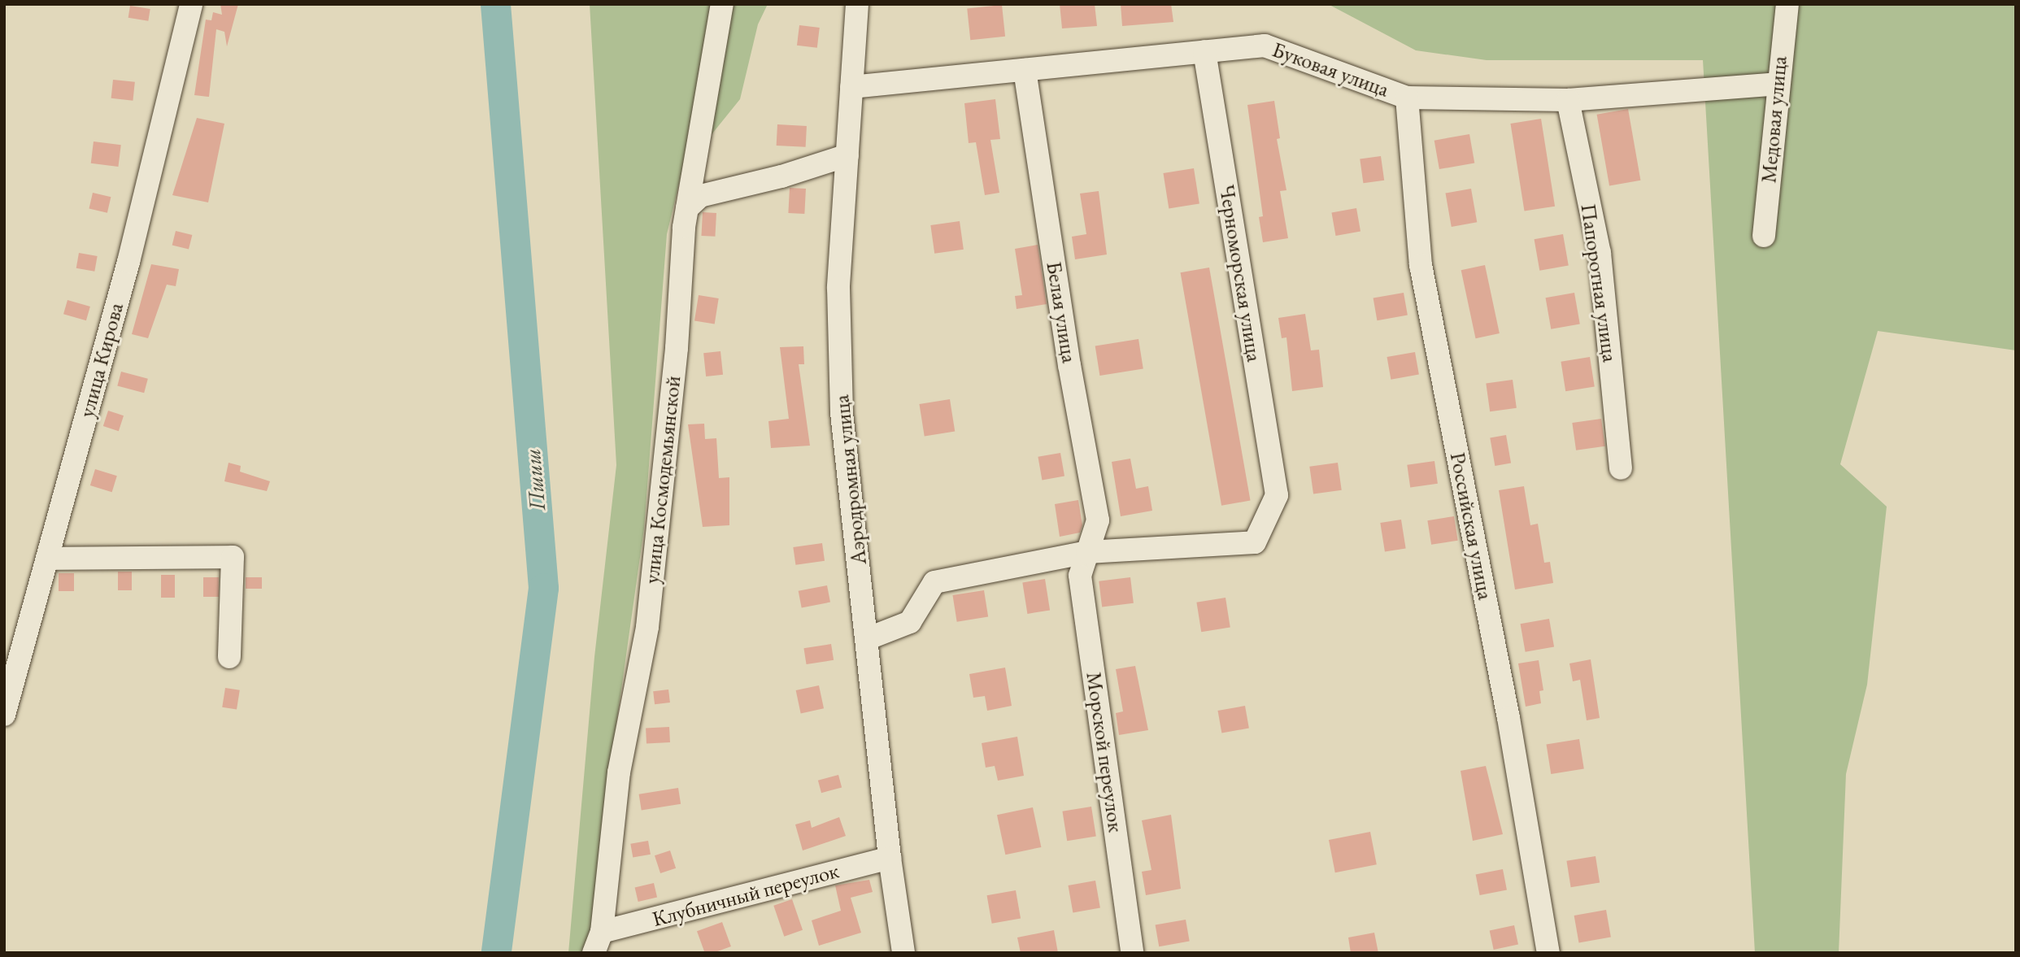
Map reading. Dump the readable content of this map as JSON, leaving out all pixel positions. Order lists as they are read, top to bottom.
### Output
{
  "streets": {
    "street": [
      "Буковая улица",
      "Медовая улица",
      "Черноморская улица",
      "Папоротная улица",
      "Белая улица",
      "улица Кирова",
      "улица Космодемьянской",
      "Аэродромная улица",
      "Российская улица",
      "Морской переулок",
      "Клубничный переулок"
    ]
  },
  "crossings": [
    ["Буковая улица", "Медовая улица"],
    ["Буковая улица", "Черноморская улица"],
    ["Буковая улица", "Папоротная улица"],
    ["Буковая улица", "Белая улица"],
    ["Буковая улица", "Аэродромная улица"],
    ["Буковая улица", "Российская улица"],
    ["Черноморская улица", "Белая улица"],
    ["Черноморская улица", "Морской переулок"],
    ["Белая улица", "Морской переулок"],
    ["улица Космодемьянской", "Клубничный переулок"],
    ["Аэродромная улица", "Клубничный переулок"]
  ],
  "water": ["Пшиш"]
}
